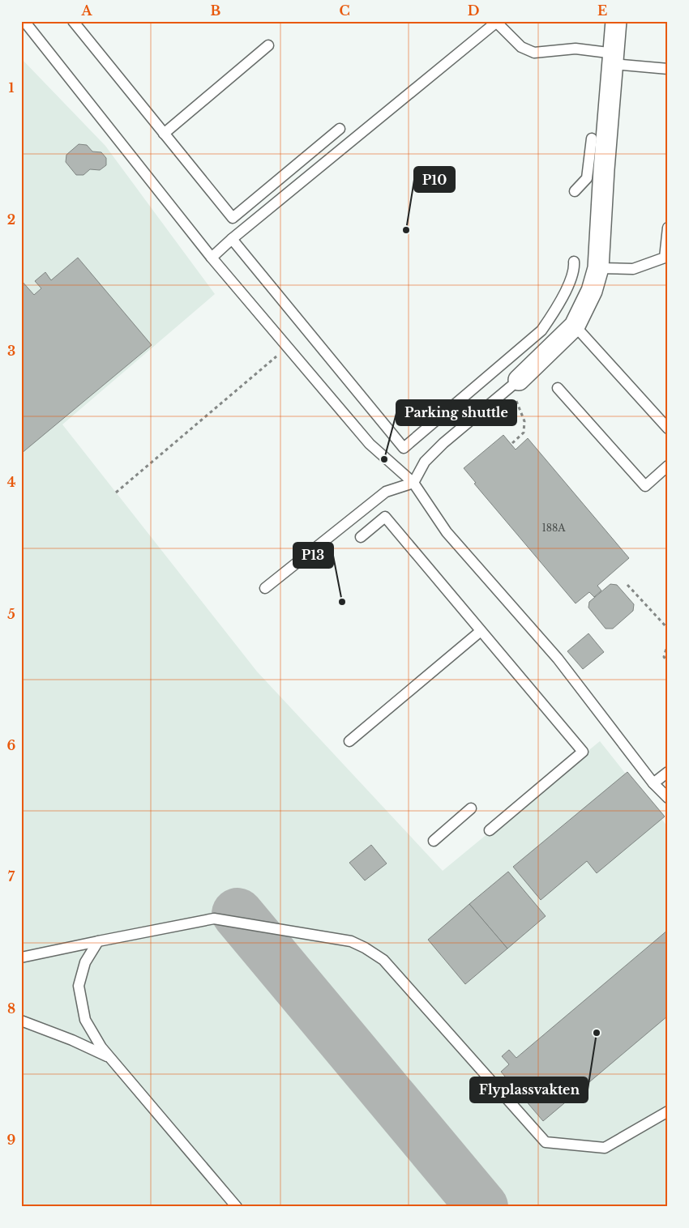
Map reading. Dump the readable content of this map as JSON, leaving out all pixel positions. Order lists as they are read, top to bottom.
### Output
{
  "places": [
    "P10",
    "Parking shuttle",
    "P13",
    "Flyplassvakten"
  ],
  "house_numbers": ["188A"],
  "grid": {
    "columns": [
      "A",
      "B",
      "C",
      "D",
      "E"
    ],
    "rows": [
      "1",
      "2",
      "3",
      "4",
      "5",
      "6",
      "7",
      "8",
      "9"
    ]
  }
}
